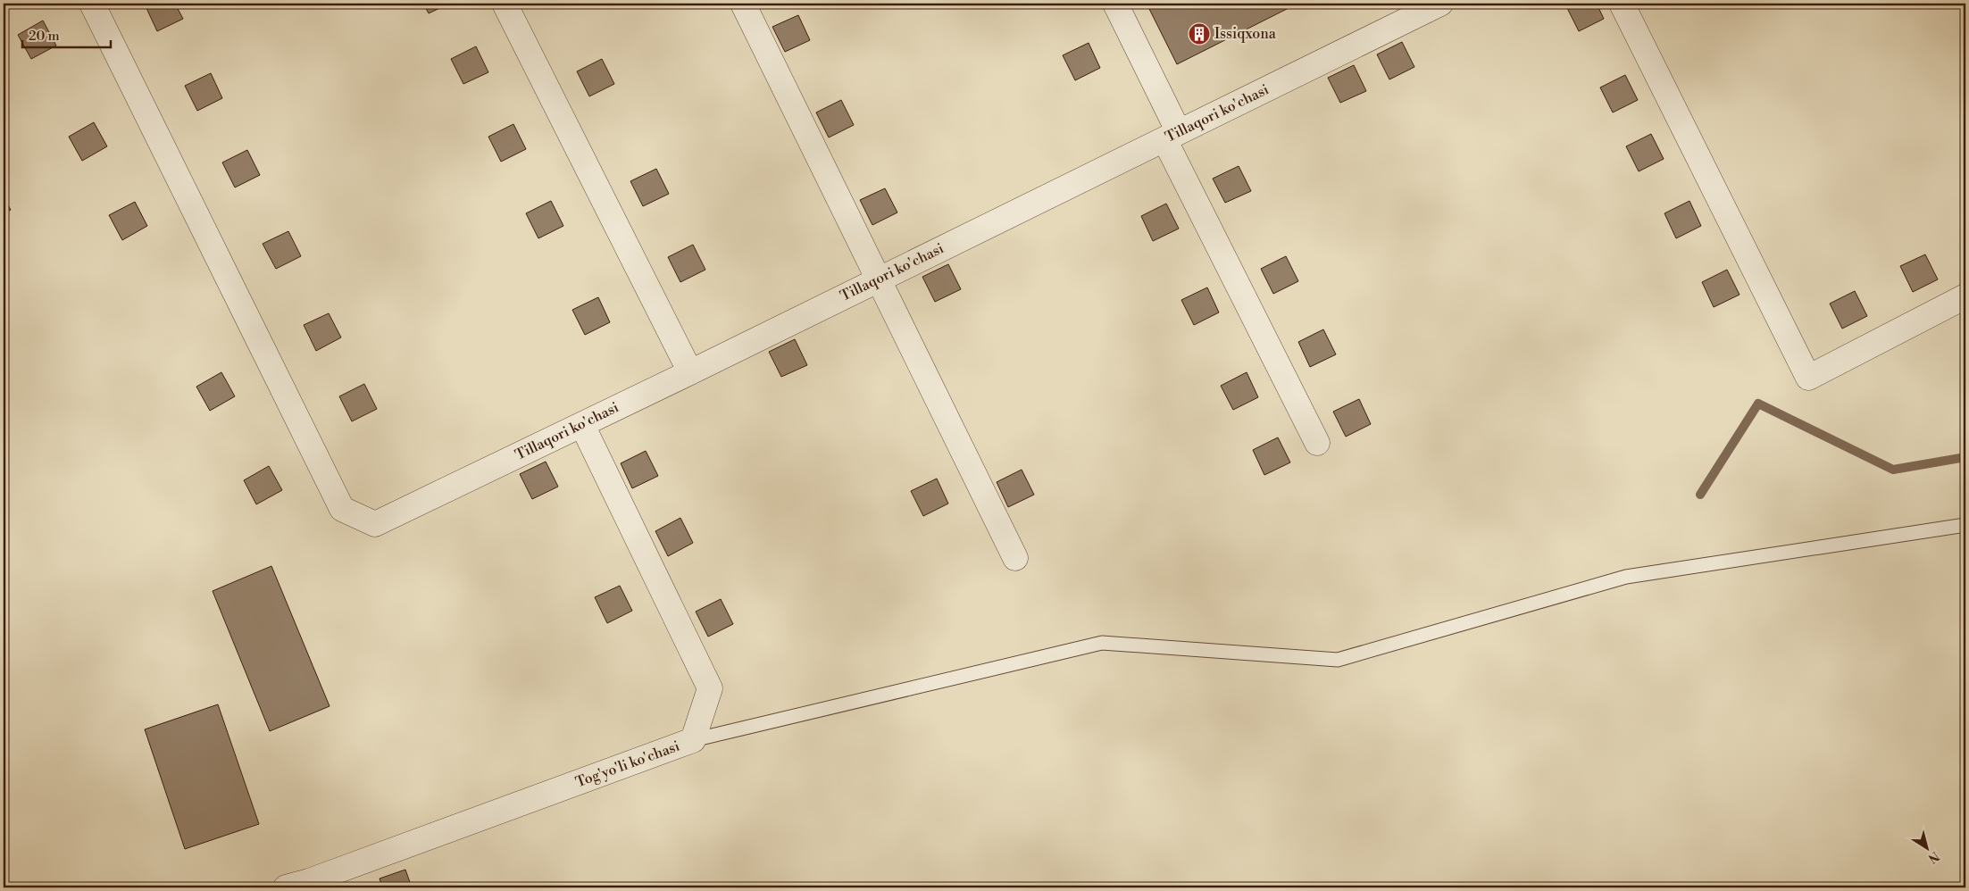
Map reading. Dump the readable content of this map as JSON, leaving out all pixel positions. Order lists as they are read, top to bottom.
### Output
{
  "streets": {
    "street": ["Tillaqori ko'chasi", "Tog'yo'li ko'chasi"]
  },
  "crossings": [
    ["Tillaqori ko'chasi", "Tog'yo'li ko'chasi"]
  ],
  "places": {
    "building": ["Issiqxona"]
  },
  "scale_bar": "20 m",
  "north": "bottom right"
}
